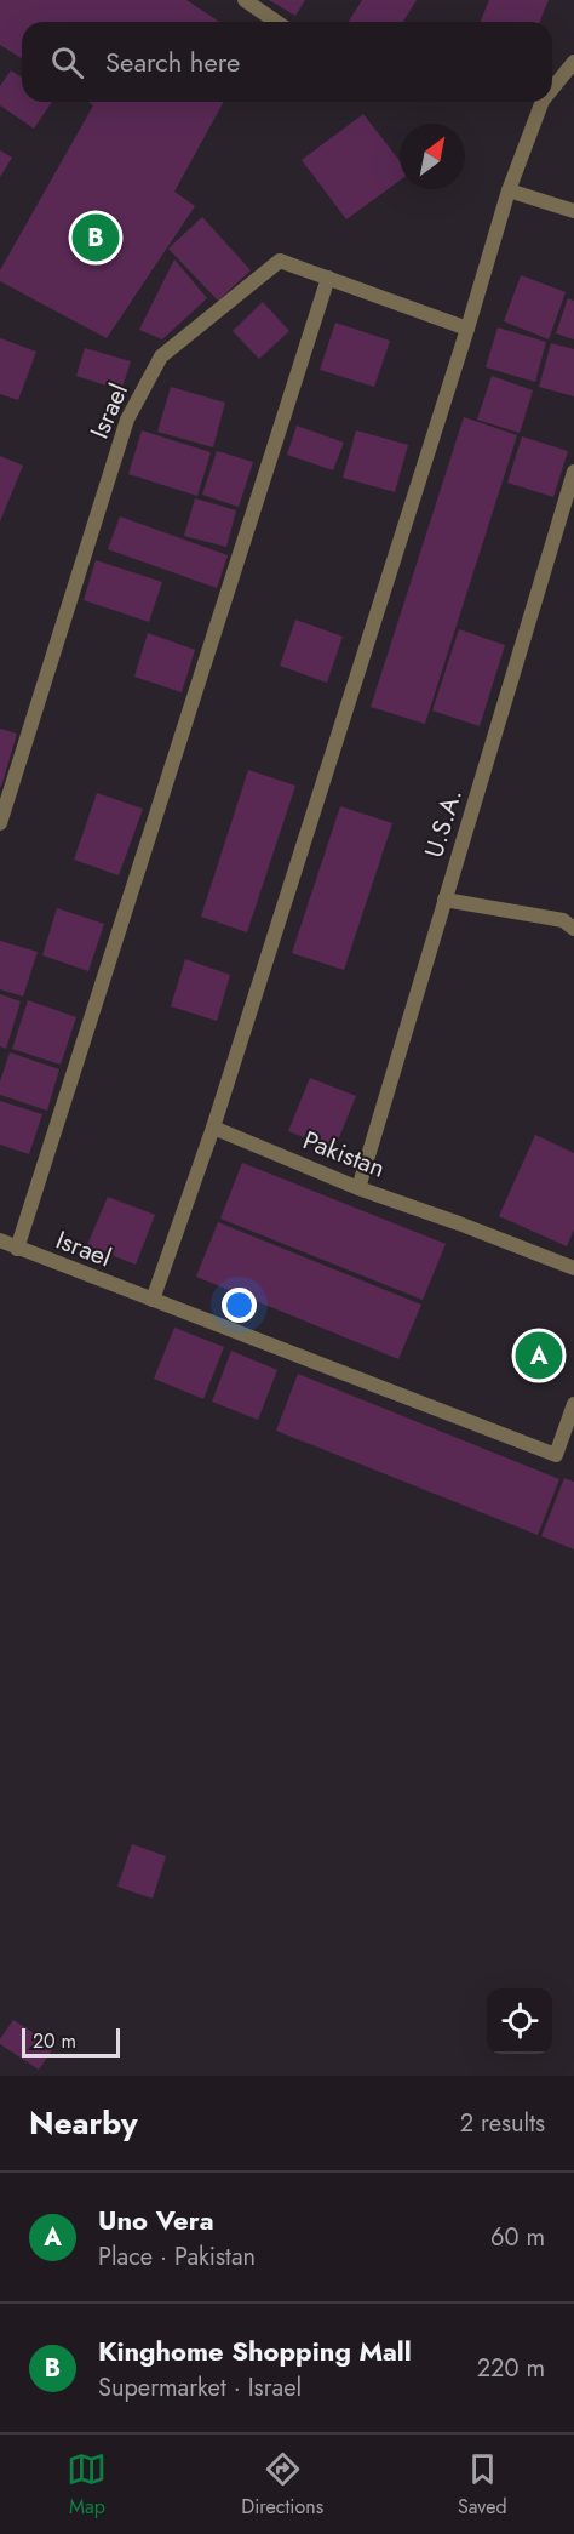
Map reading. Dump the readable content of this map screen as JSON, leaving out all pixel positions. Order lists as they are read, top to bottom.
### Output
{
  "streets": {
    "street": ["Israel", "U.S.A.", "Pakistan"]
  },
  "crossings": [
    ["U.S.A.", "Pakistan"]
  ],
  "scale_bar": "20 m",
  "north": "top right",
  "page": {
    "search": "Search here",
    "pins": ["B", "A"],
    "scale": "20 m",
    "heading": ["Nearby", "2 results"],
    "list": [
      {
        "mark": "A",
        "name": "Uno Vera",
        "note": "Place · Pakistan",
        "value": "60 m"
      },
      {
        "mark": "B",
        "name": "Kinghome Shopping Mall",
        "note": "Supermarket · Israel",
        "value": "220 m"
      }
    ],
    "nav": ["Map", "Directions", "Saved"]
  }
}
